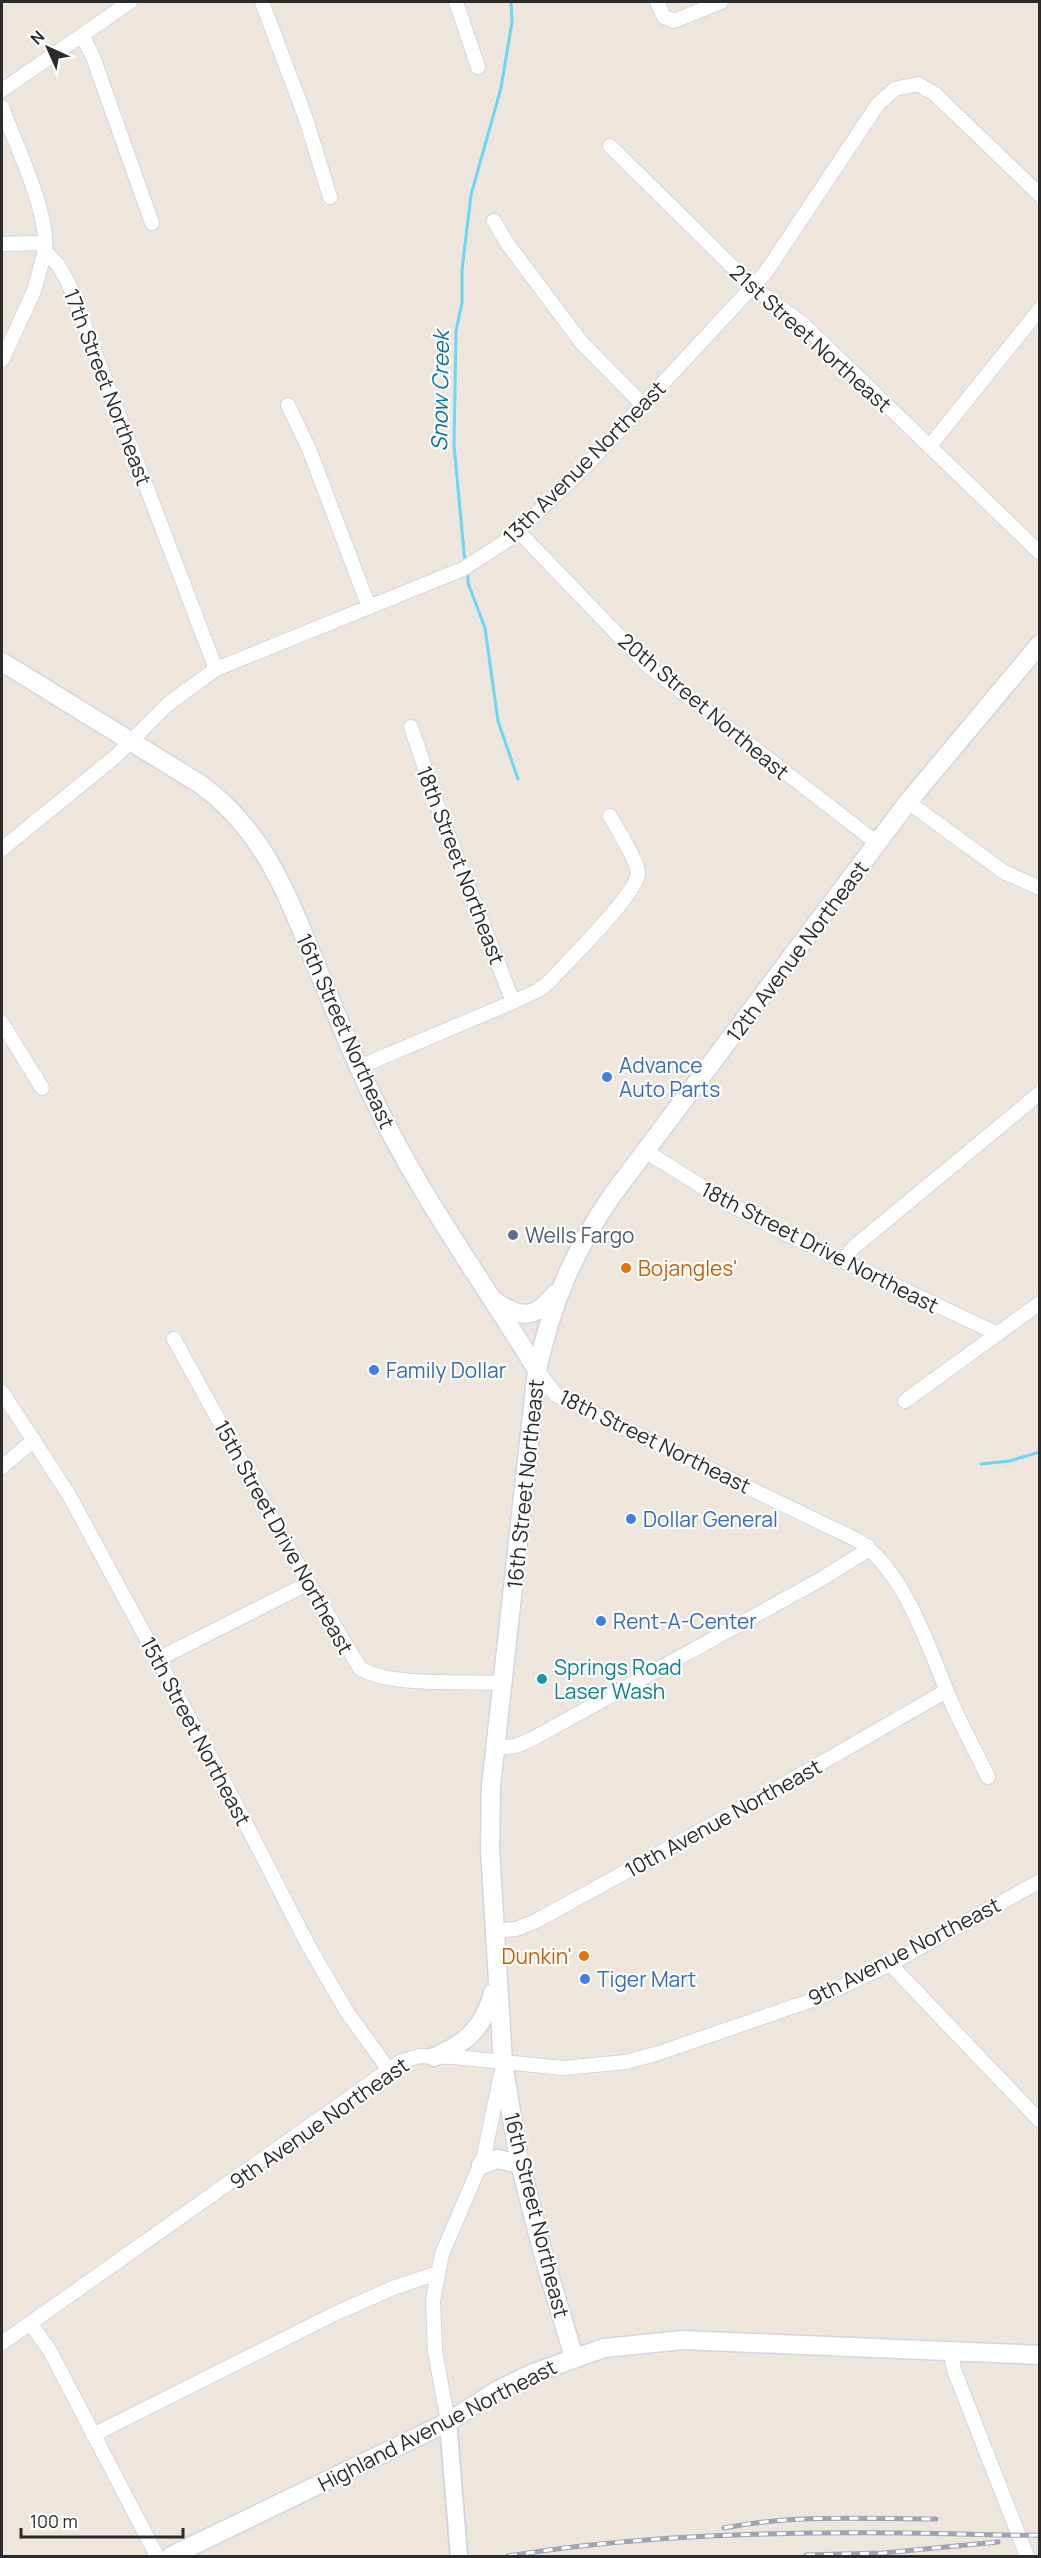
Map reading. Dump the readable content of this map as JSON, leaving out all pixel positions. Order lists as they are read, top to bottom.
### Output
{
  "streets": {
    "main road": ["12th Avenue Northeast", "16th Street Northeast", "Highland Avenue Northeast"],
    "street": [
      "21st Street Northeast",
      "17th Street Northeast",
      "13th Avenue Northeast",
      "20th Street Northeast",
      "18th Street Northeast",
      "18th Street Drive Northeast",
      "15th Street Drive Northeast",
      "15th Street Northeast",
      "10th Avenue Northeast",
      "9th Avenue Northeast"
    ]
  },
  "crossings": [
    ["21st Street Northeast", "13th Avenue Northeast"],
    ["17th Street Northeast", "13th Avenue Northeast"],
    ["13th Avenue Northeast", "20th Street Northeast"],
    ["13th Avenue Northeast", "16th Street Northeast"],
    ["20th Street Northeast", "12th Avenue Northeast"],
    ["18th Street Northeast", "12th Avenue Northeast"],
    ["18th Street Northeast", "16th Street Northeast"],
    ["18th Street Northeast", "10th Avenue Northeast"],
    ["12th Avenue Northeast", "16th Street Northeast"],
    ["12th Avenue Northeast", "18th Street Drive Northeast"],
    ["16th Street Northeast", "15th Street Drive Northeast"],
    ["16th Street Northeast", "10th Avenue Northeast"],
    ["16th Street Northeast", "9th Avenue Northeast"],
    ["16th Street Northeast", "Highland Avenue Northeast"],
    ["15th Street Northeast", "9th Avenue Northeast"]
  ],
  "water": ["Snow Creek"],
  "places": [
    "Advance Auto Parts",
    "Wells Fargo",
    "Bojangles'",
    "Family Dollar",
    "Dollar General",
    "Rent-A-Center",
    "Springs Road Laser Wash",
    "Dunkin'",
    "Tiger Mart"
  ],
  "scale_bar": "100 m",
  "north": "top left"
}
